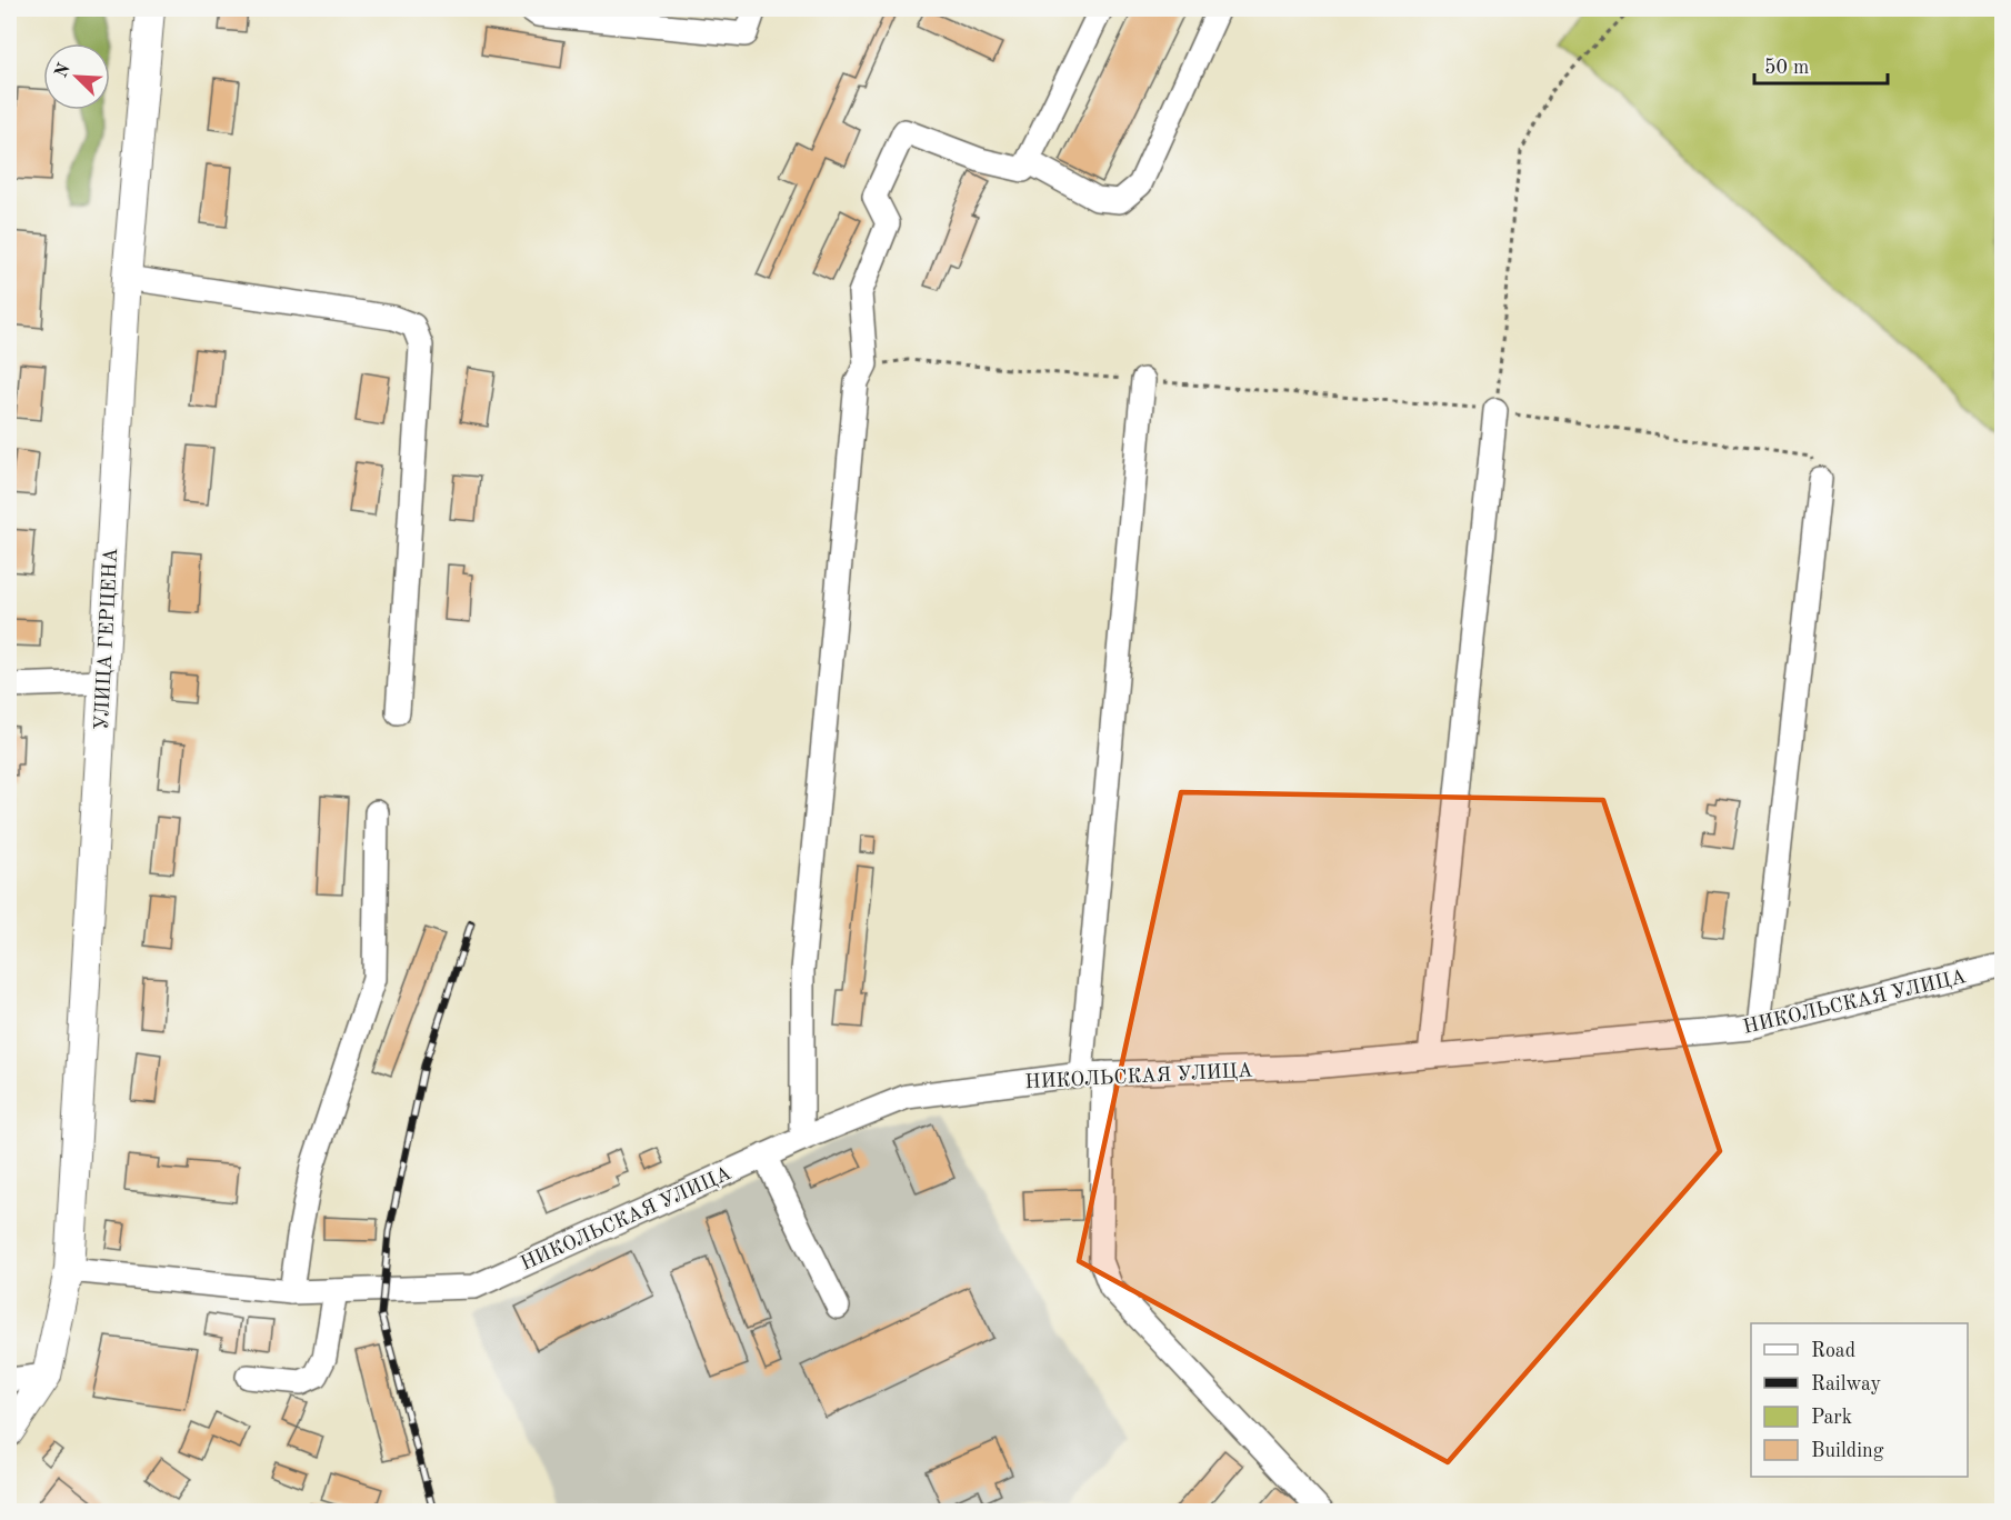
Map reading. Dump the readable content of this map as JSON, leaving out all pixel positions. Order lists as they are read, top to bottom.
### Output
{
  "streets": {
    "main road": ["УЛИЦА ГЕРЦЕНА"],
    "street": ["НИКОЛЬСКАЯ УЛИЦА"]
  },
  "crossings": [
    ["УЛИЦА ГЕРЦЕНА", "НИКОЛЬСКАЯ УЛИЦА"]
  ],
  "legend": [
    "Road",
    "Railway",
    "Park",
    "Building"
  ],
  "scale_bar": "50 m",
  "north": "top left"
}
